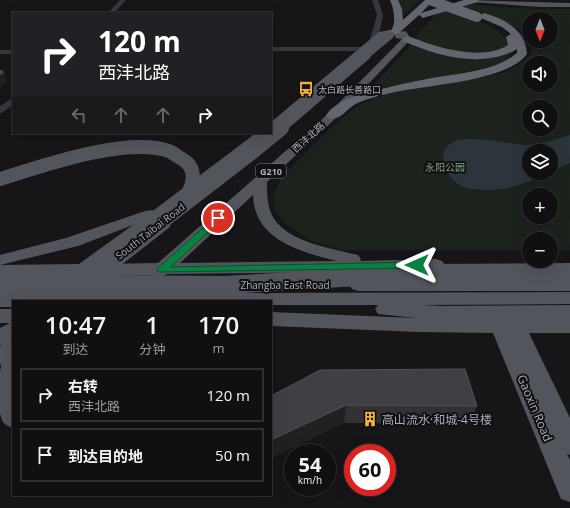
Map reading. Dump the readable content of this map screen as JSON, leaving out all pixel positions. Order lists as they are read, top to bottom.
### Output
{
  "streets": {
    "main road": [
      "西沣北路",
      "G210",
      "South Taibai Road",
      "Zhangba East Road",
      "Gaoxin Road"
    ]
  },
  "crossings": [
    ["西沣北路", "South Taibai Road"]
  ],
  "parks": ["永阳公园"],
  "places": {
    "bus stop": ["太白路长善路口"],
    "building": ["高山流水·和城-4号楼"]
  },
  "north": "bottom",
  "page": {
    "map_buttons": ["+", "−"],
    "turn": ["120 m", "西沣北路"],
    "eta": [
      "10:47",
      "到达",
      "1",
      "分钟",
      "170",
      "m"
    ],
    "list": [
      {
        "name": "右转",
        "note": "西沣北路",
        "value": "120 m"
      },
      {
        "name": "到达目的地",
        "value": "50 m"
      }
    ],
    "speed": "54 km/h",
    "limit": "60"
  }
}
